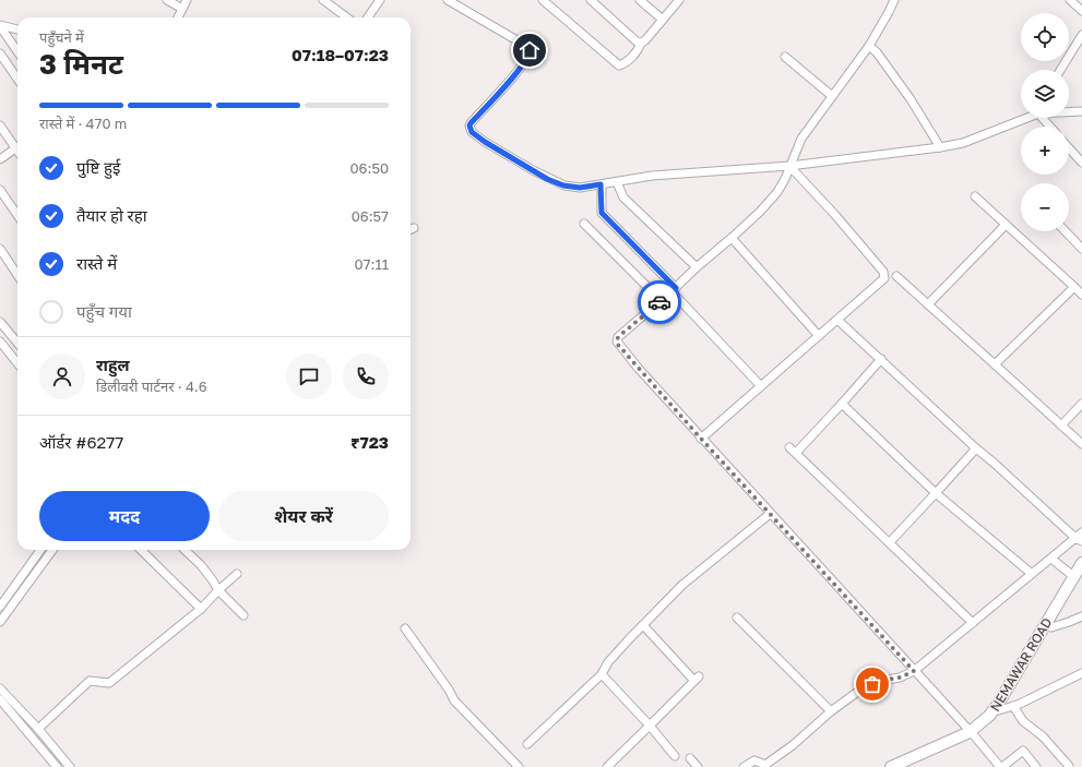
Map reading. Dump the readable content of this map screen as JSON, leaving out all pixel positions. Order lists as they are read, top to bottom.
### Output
{
  "streets": {
    "highway": ["NEMAWAR ROAD"]
  },
  "page": {
    "map_buttons": ["+", "−"],
    "heading": ["3 मिनट", "पहुँचने में", "07:18–07:23"],
    "panel": [
      "राहुल",
      "डिलीवरी पार्टनर · 4.6",
      "ऑर्डर #6277",
      "₹723"
    ],
    "bar": "रास्ते में · 470 m",
    "list": [
      ["पुष्टि हुई", "06:50"],
      ["तैयार हो रहा", "06:57"],
      ["रास्ते में", "07:11"],
      "पहुँच गया"
    ],
    "buttons": ["मदद", "शेयर करें"]
  }
}
